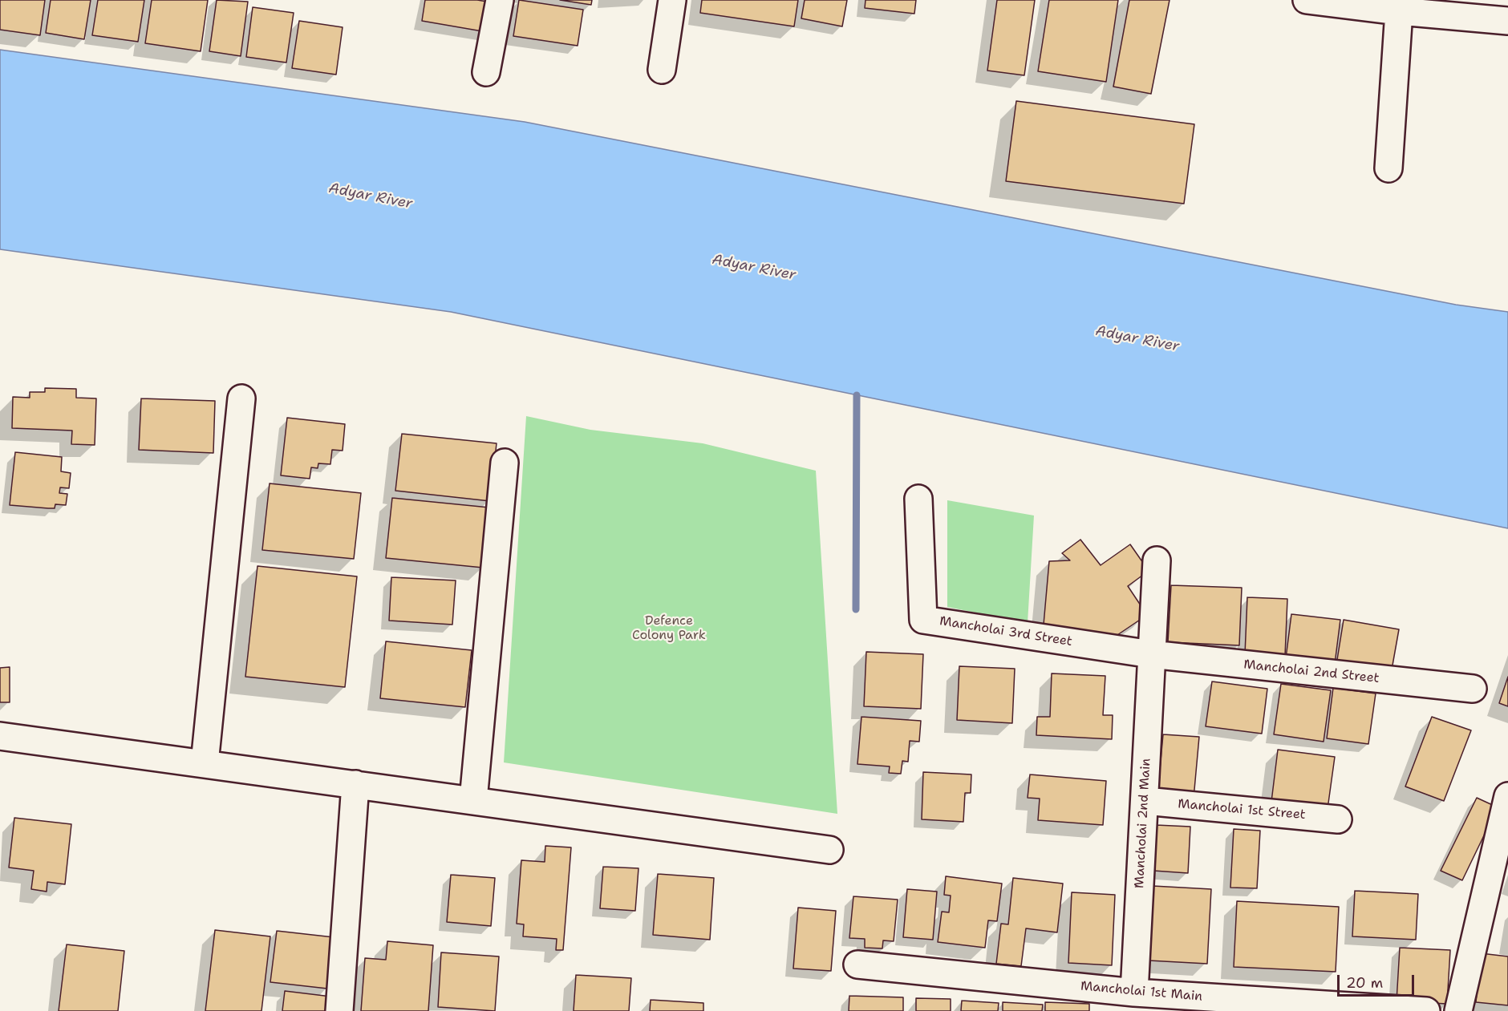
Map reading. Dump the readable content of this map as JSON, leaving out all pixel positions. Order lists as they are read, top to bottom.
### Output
{
  "streets": {
    "street": [
      "Mancholai 3rd Street",
      "Mancholai 2nd Street",
      "Mancholai 1st Street",
      "Mancholai 2nd Main",
      "Mancholai 1st Main"
    ]
  },
  "crossings": [
    ["Mancholai 3rd Street", "Mancholai 2nd Street"],
    ["Mancholai 3rd Street", "Mancholai 2nd Main"],
    ["Mancholai 2nd Street", "Mancholai 2nd Main"],
    ["Mancholai 1st Street", "Mancholai 2nd Main"],
    ["Mancholai 2nd Main", "Mancholai 1st Main"]
  ],
  "water": ["Adyar River"],
  "parks": ["Defence Colony Park"],
  "scale_bar": "20 m"
}
